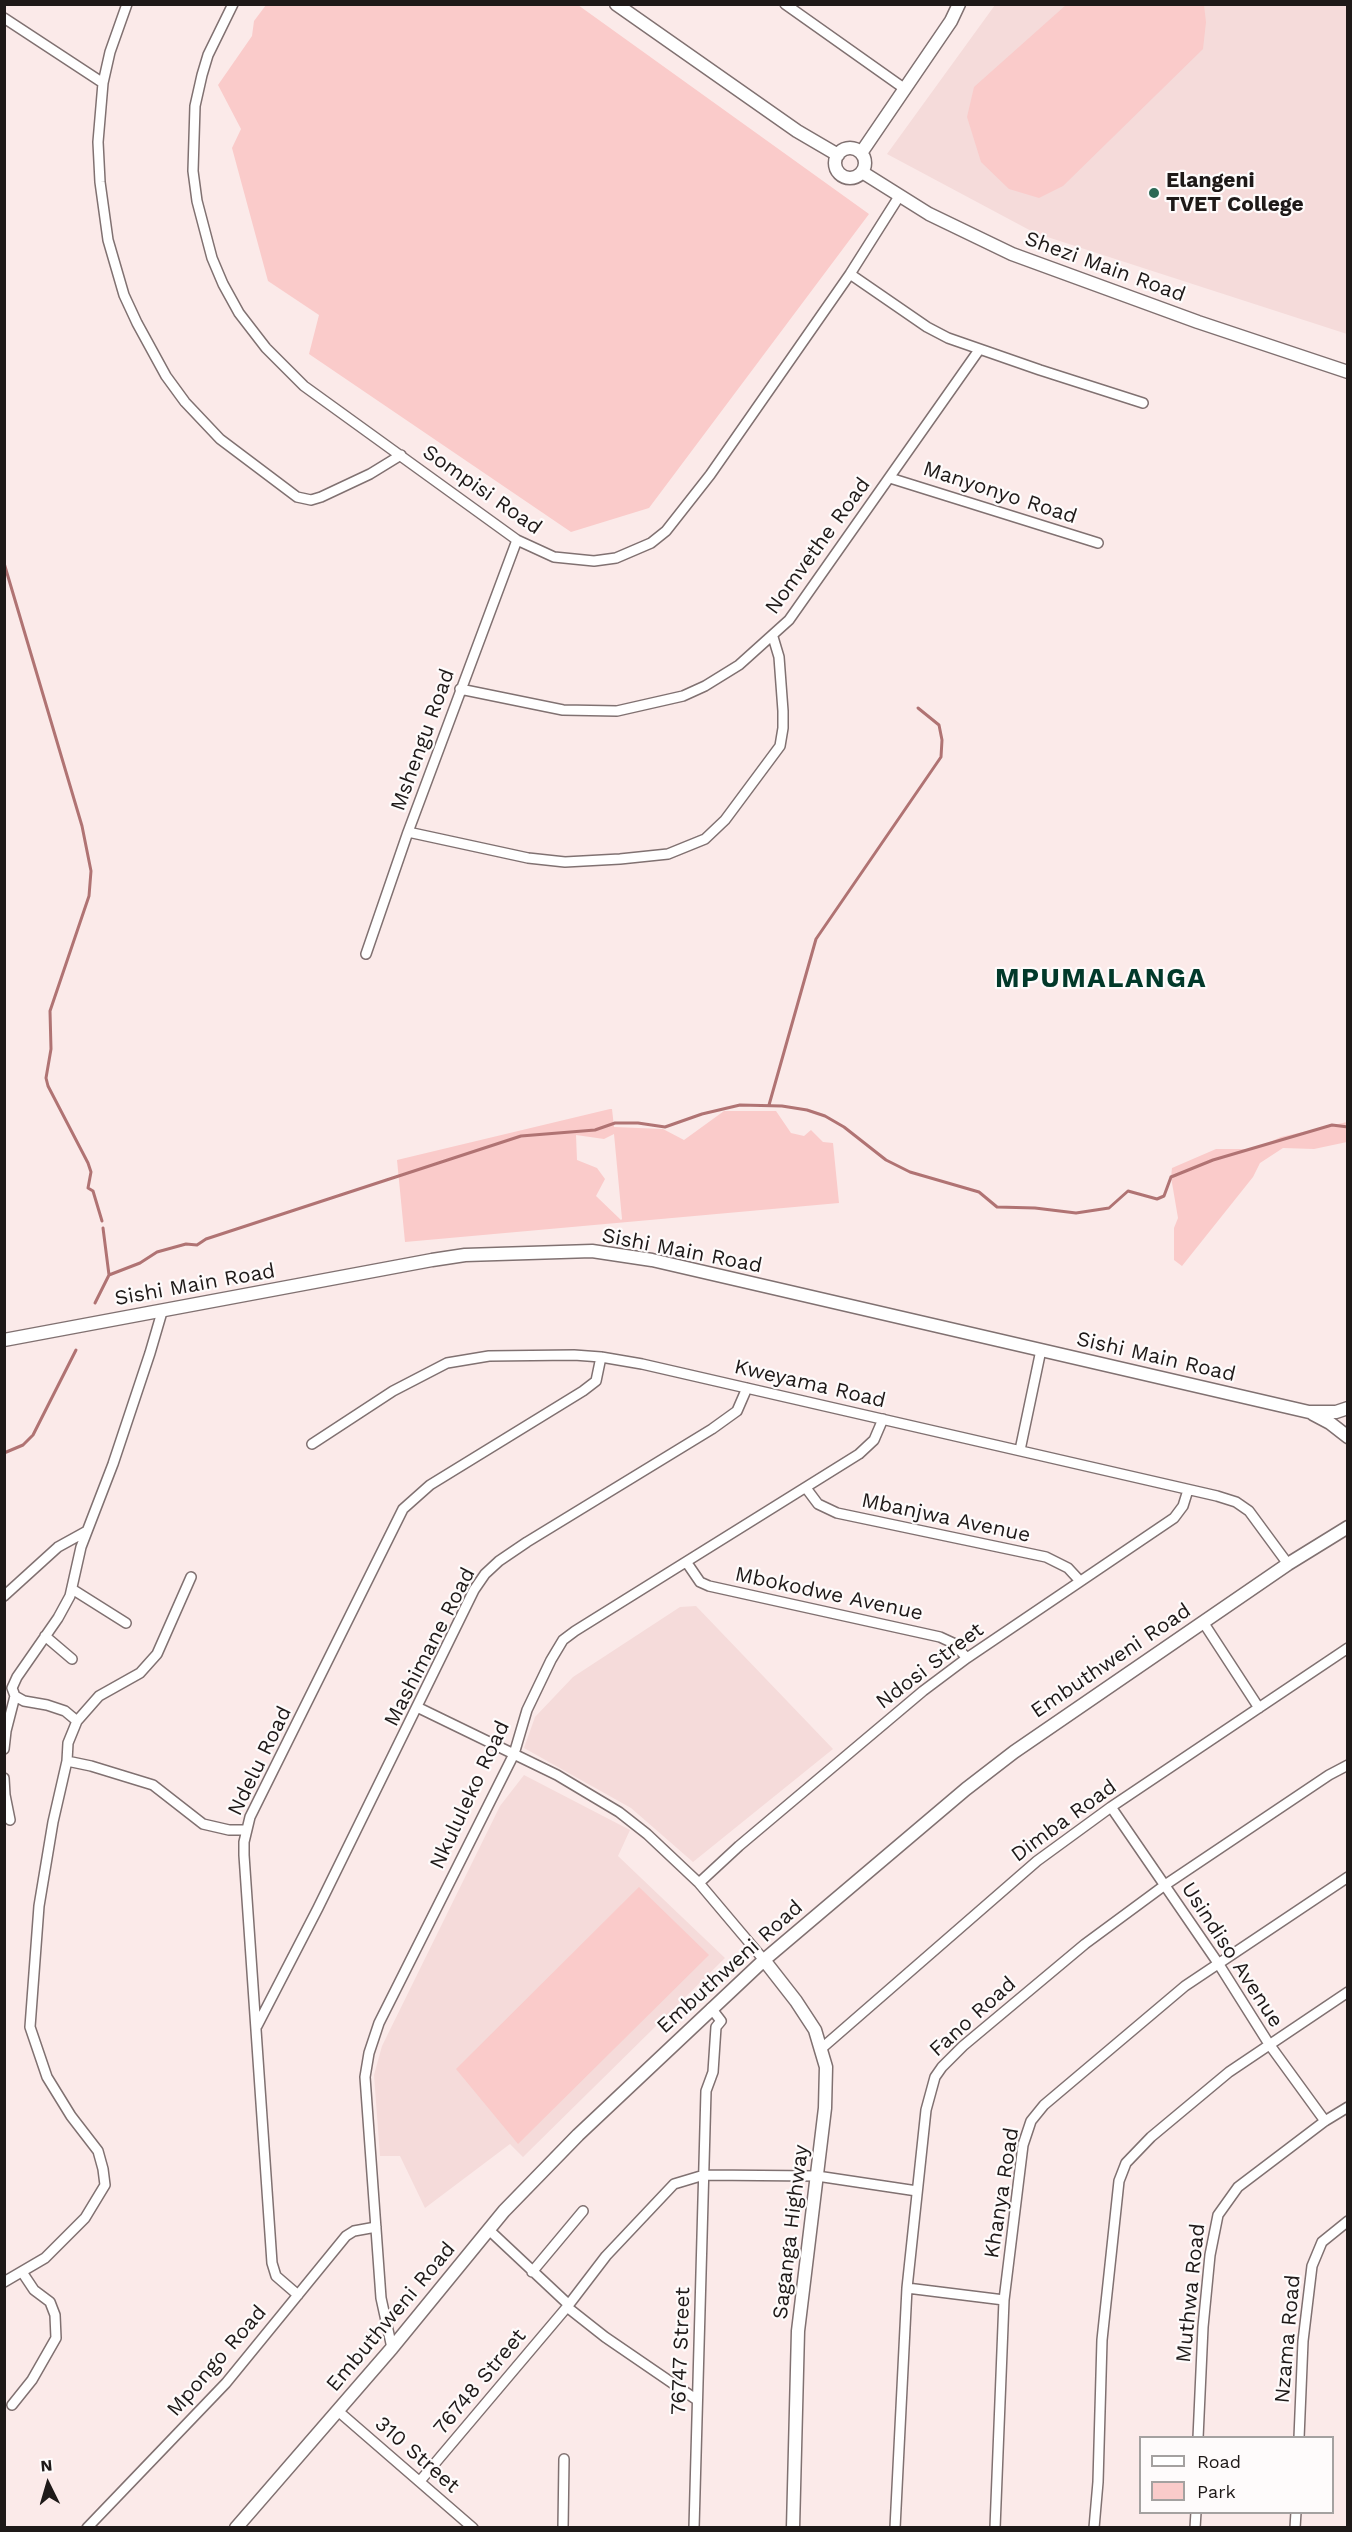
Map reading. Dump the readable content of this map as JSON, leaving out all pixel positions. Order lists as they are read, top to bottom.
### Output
{
  "streets": {
    "street": [
      "Shezi Main Road",
      "Sompisi Road",
      "Manyonyo Road",
      "Nomvethe Road",
      "Mshengu Road",
      "Sishi Main Road",
      "Kweyama Road",
      "Mbanjwa Avenue",
      "Mbokodwe Avenue",
      "Mashimane Road",
      "Embuthweni Road",
      "Ndosi Street",
      "Ndelu Road",
      "Nkululeko Road",
      "Dimba Road",
      "Usindiso Avenue",
      "Fano Road",
      "Khanya Road",
      "Saganga Highway",
      "Muthwa Road",
      "Nzama Road",
      "76747 Street",
      "Mpongo Road",
      "76748 Street",
      "310 Street"
    ]
  },
  "crossings": [
    ["Shezi Main Road", "Sompisi Road"],
    ["Sompisi Road", "Mshengu Road"],
    ["Manyonyo Road", "Nomvethe Road"],
    ["Nomvethe Road", "Mshengu Road"],
    ["Kweyama Road", "Mashimane Road"],
    ["Kweyama Road", "Embuthweni Road"],
    ["Kweyama Road", "Ndosi Street"],
    ["Kweyama Road", "Ndelu Road"],
    ["Kweyama Road", "Nkululeko Road"],
    ["Mbanjwa Avenue", "Ndosi Street"],
    ["Mbanjwa Avenue", "Nkululeko Road"],
    ["Mbokodwe Avenue", "Ndosi Street"],
    ["Mbokodwe Avenue", "Nkululeko Road"],
    ["Mashimane Road", "Ndelu Road"],
    ["Embuthweni Road", "Nkululeko Road"],
    ["Embuthweni Road", "Saganga Highway"],
    ["Embuthweni Road", "76747 Street"],
    ["Embuthweni Road", "310 Street"],
    ["Ndelu Road", "Mpongo Road"],
    ["Nkululeko Road", "Mpongo Road"],
    ["Dimba Road", "Usindiso Avenue"],
    ["Dimba Road", "Saganga Highway"],
    ["Usindiso Avenue", "Fano Road"],
    ["Usindiso Avenue", "Khanya Road"],
    ["Usindiso Avenue", "Muthwa Road"],
    ["76747 Street", "76748 Street"],
    ["76748 Street", "310 Street"]
  ],
  "districts": ["MPUMALANGA"],
  "places": ["Elangeni TVET College"],
  "legend": ["Road", "Park"],
  "north": "top"
}
